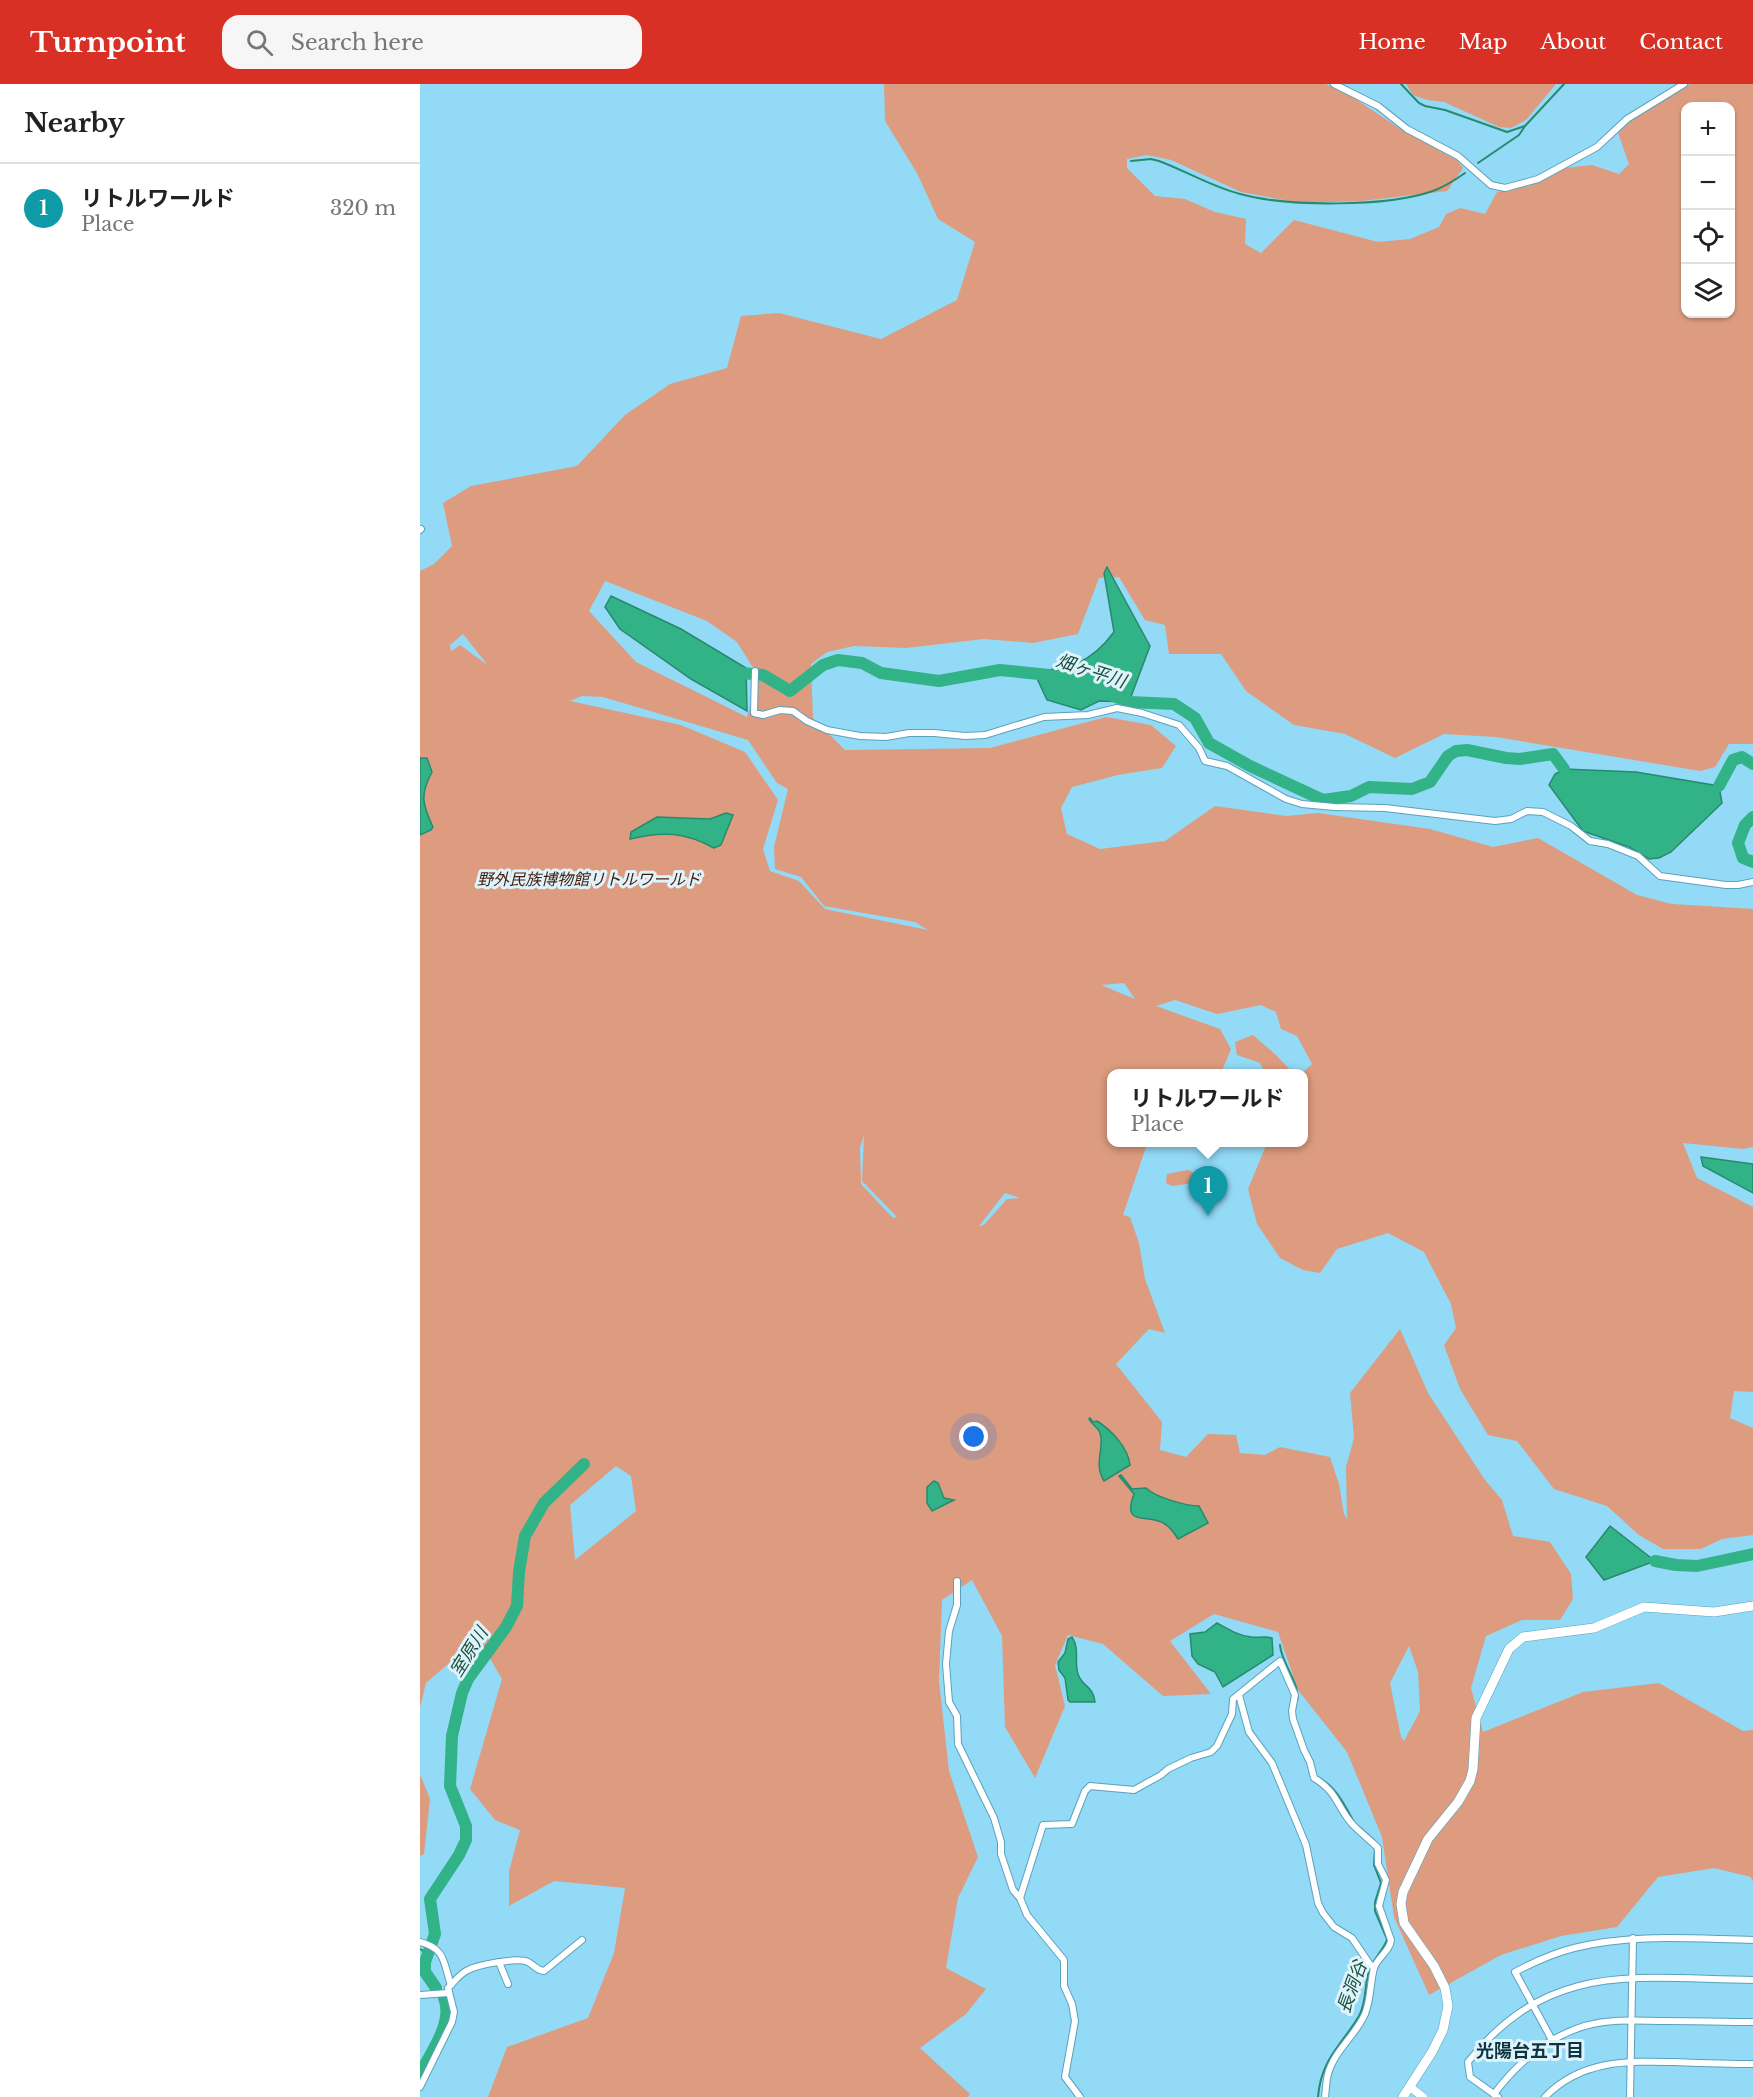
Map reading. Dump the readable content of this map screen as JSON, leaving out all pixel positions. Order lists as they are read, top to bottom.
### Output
{
  "districts": ["光陽台五丁目"],
  "water": ["畑ヶ平川", "室原川", "長洞谷"],
  "parks": ["野外民族博物館リトルワールド"],
  "page": {
    "header": "Turnpoint",
    "search": "Search here",
    "nav": [
      "Home",
      "Map",
      "About",
      "Contact"
    ],
    "heading": "Nearby",
    "map_buttons": ["+", "−"],
    "list": [
      {
        "mark": "1",
        "name": "リトルワールド",
        "note": "Place",
        "value": "320 m"
      }
    ],
    "popup": ["リトルワールド", "Place"],
    "pins": "1"
  }
}
